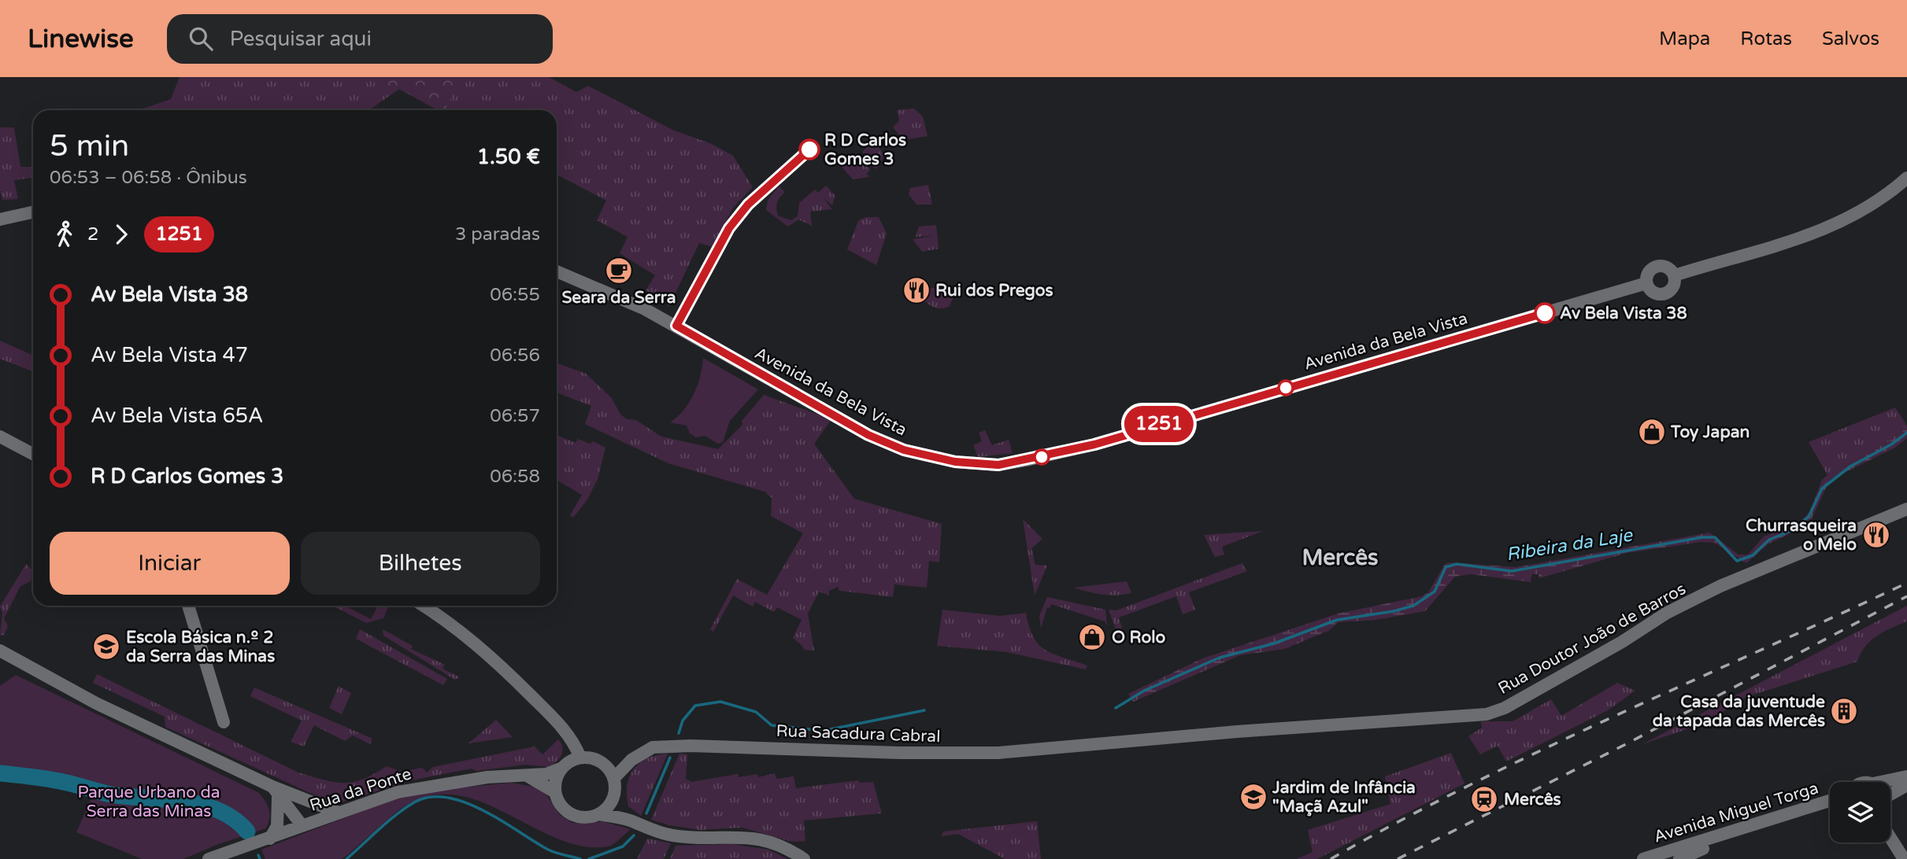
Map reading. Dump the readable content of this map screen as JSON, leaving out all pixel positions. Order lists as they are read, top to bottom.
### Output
{
  "streets": {
    "street": [
      "Avenida da Bela Vista",
      "Rua Doutor João de Barros",
      "Rua Sacadura Cabral",
      "Rua da Ponte",
      "Avenida Miguel Torga"
    ]
  },
  "crossings": [
    ["Rua Doutor João de Barros", "Rua Sacadura Cabral"]
  ],
  "districts": ["Mercês"],
  "water": ["Ribeira da Laje"],
  "parks": ["Parque Urbano da Serra das Minas"],
  "places": {
    "other": ["R D Carlos Gomes 3", "Av Bela Vista 38"],
    "cafe": ["Seara da Serra"],
    "restaurant": ["Rui dos Pregos", "Churrasqueira o Melo"],
    "shop": ["Toy Japan", "O Rolo"],
    "school or university": ["Escola Básica n.º 2 da Serra das Minas", "Jardim de Infância \"Maçã Azul\""],
    "building": ["Casa da juventude da tapada das Mercês"],
    "station": ["Mercês"]
  },
  "lines": ["bus line 1251"],
  "page": {
    "header": "Linewise",
    "search": "Pesquisar aqui",
    "nav": ["Mapa", "Rotas", "Salvos"],
    "on_map": "1251",
    "heading": ["5 min", "06:53 – 06:58 · Ônibus", "1.50 €"],
    "legs": ["2", "1251", "3 paradas"],
    "list": [
      {
        "name": "Av Bela Vista 38",
        "value": "06:55"
      },
      {
        "name": "Av Bela Vista 47",
        "value": "06:56"
      },
      {
        "name": "Av Bela Vista 65A",
        "value": "06:57"
      },
      {
        "name": "R D Carlos Gomes 3",
        "value": "06:58"
      }
    ],
    "buttons": ["Iniciar", "Bilhetes"]
  }
}
